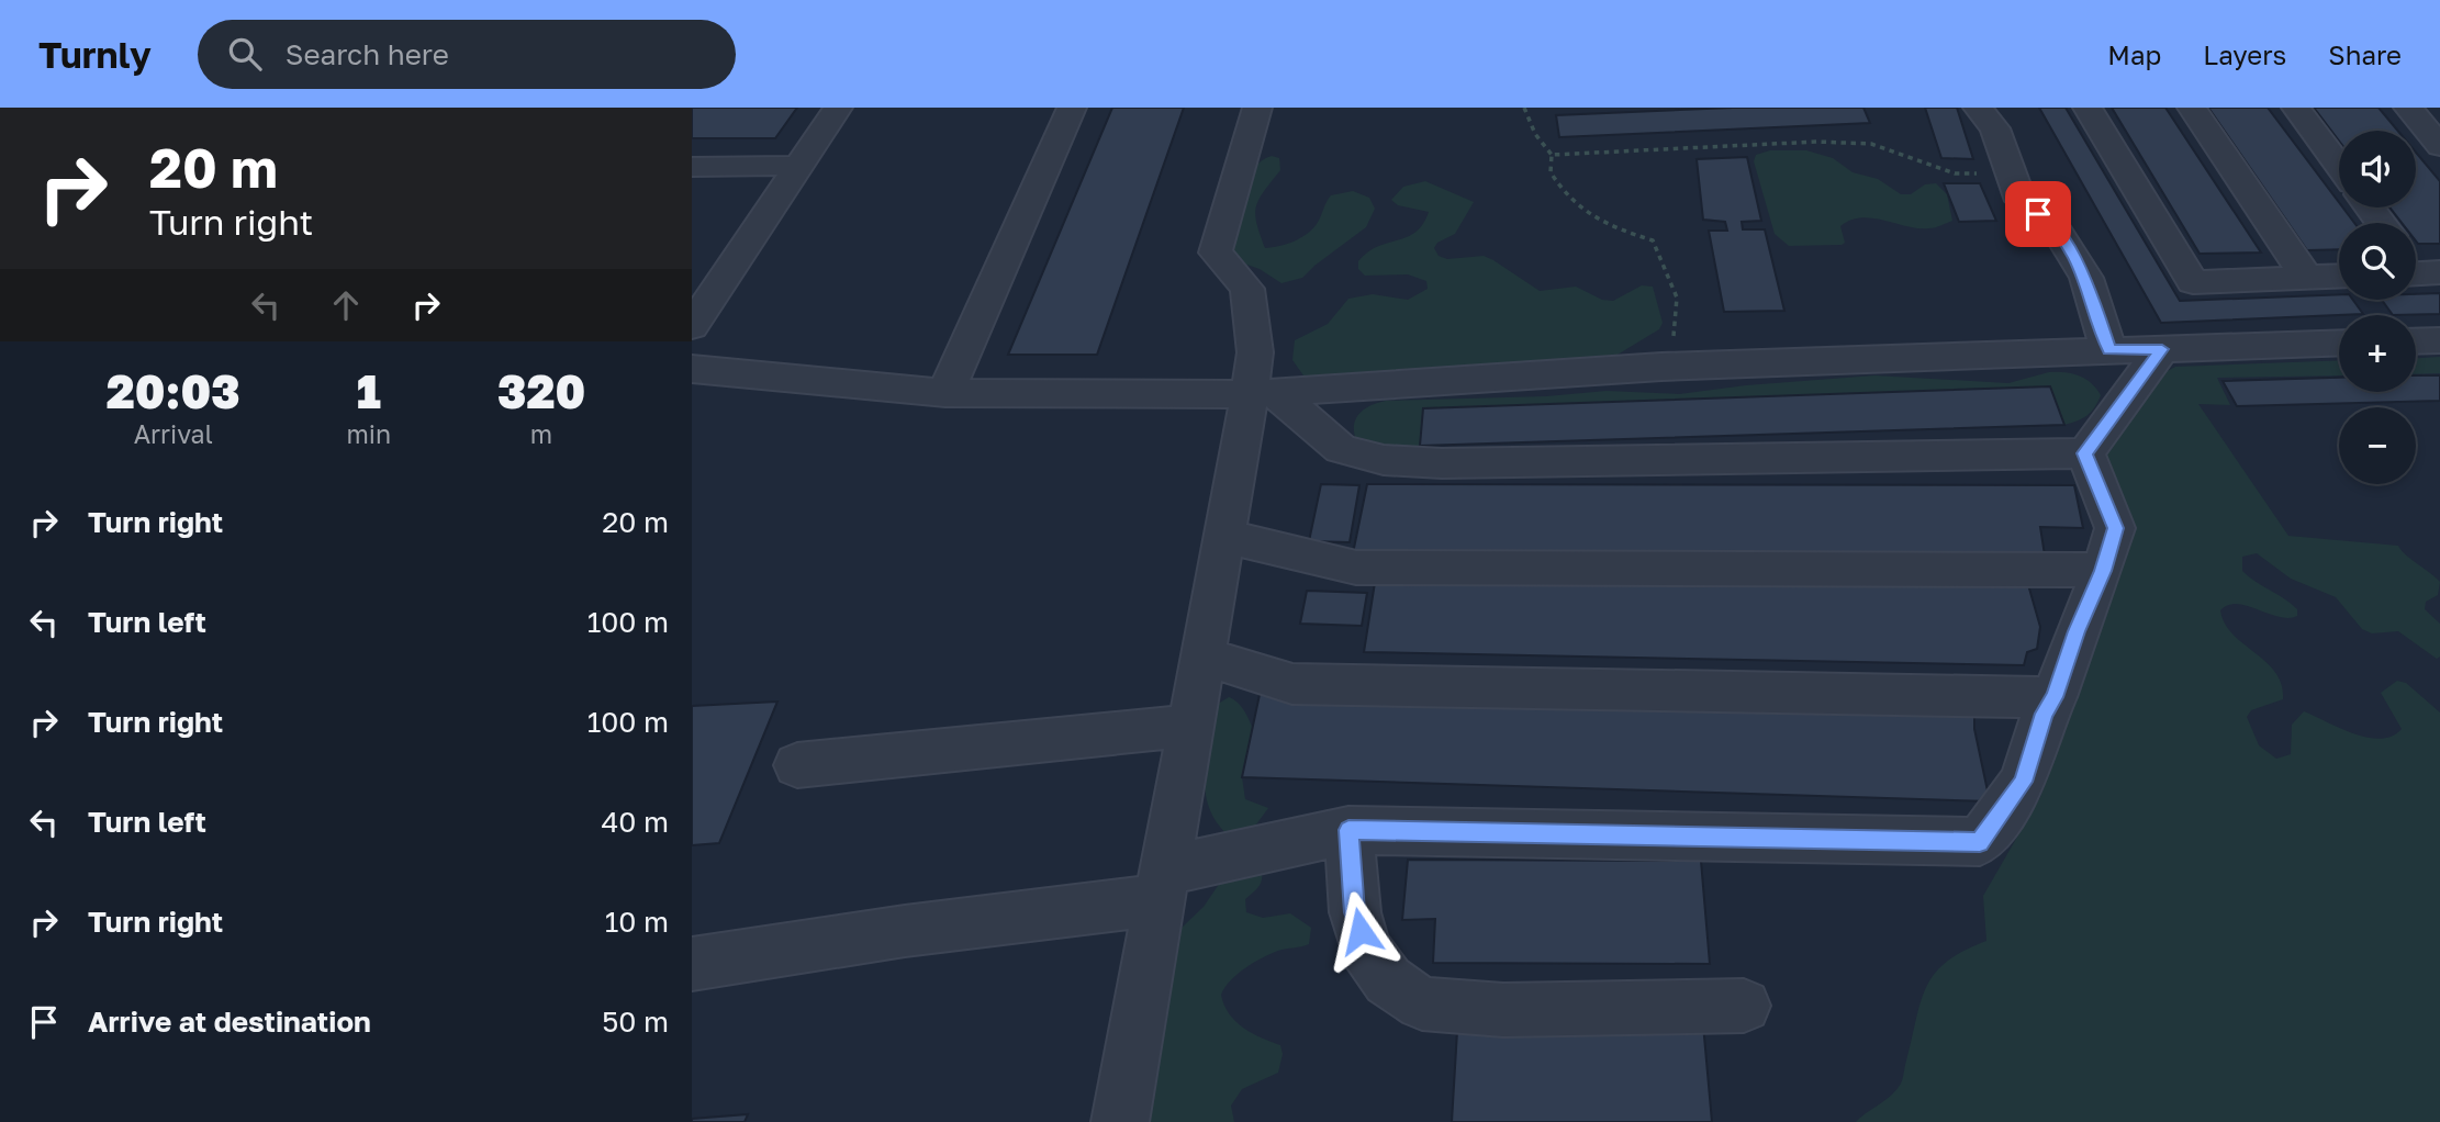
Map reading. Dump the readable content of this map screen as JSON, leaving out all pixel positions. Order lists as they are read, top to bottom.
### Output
{
  "page": {
    "header": "Turnly",
    "search": "Search here",
    "nav": ["Map", "Layers", "Share"],
    "turn": ["20 m", "Turn right"],
    "map_buttons": ["+", "−"],
    "eta": [
      "20:03",
      "Arrival",
      "1",
      "min",
      "320",
      "m"
    ],
    "list": [
      {
        "name": "Turn right",
        "value": "20 m"
      },
      {
        "name": "Turn left",
        "value": "100 m"
      },
      {
        "name": "Turn right",
        "value": "100 m"
      },
      {
        "name": "Turn left",
        "value": "40 m"
      },
      {
        "name": "Turn right",
        "value": "10 m"
      },
      {
        "name": "Arrive at destination",
        "value": "50 m"
      }
    ]
  }
}
